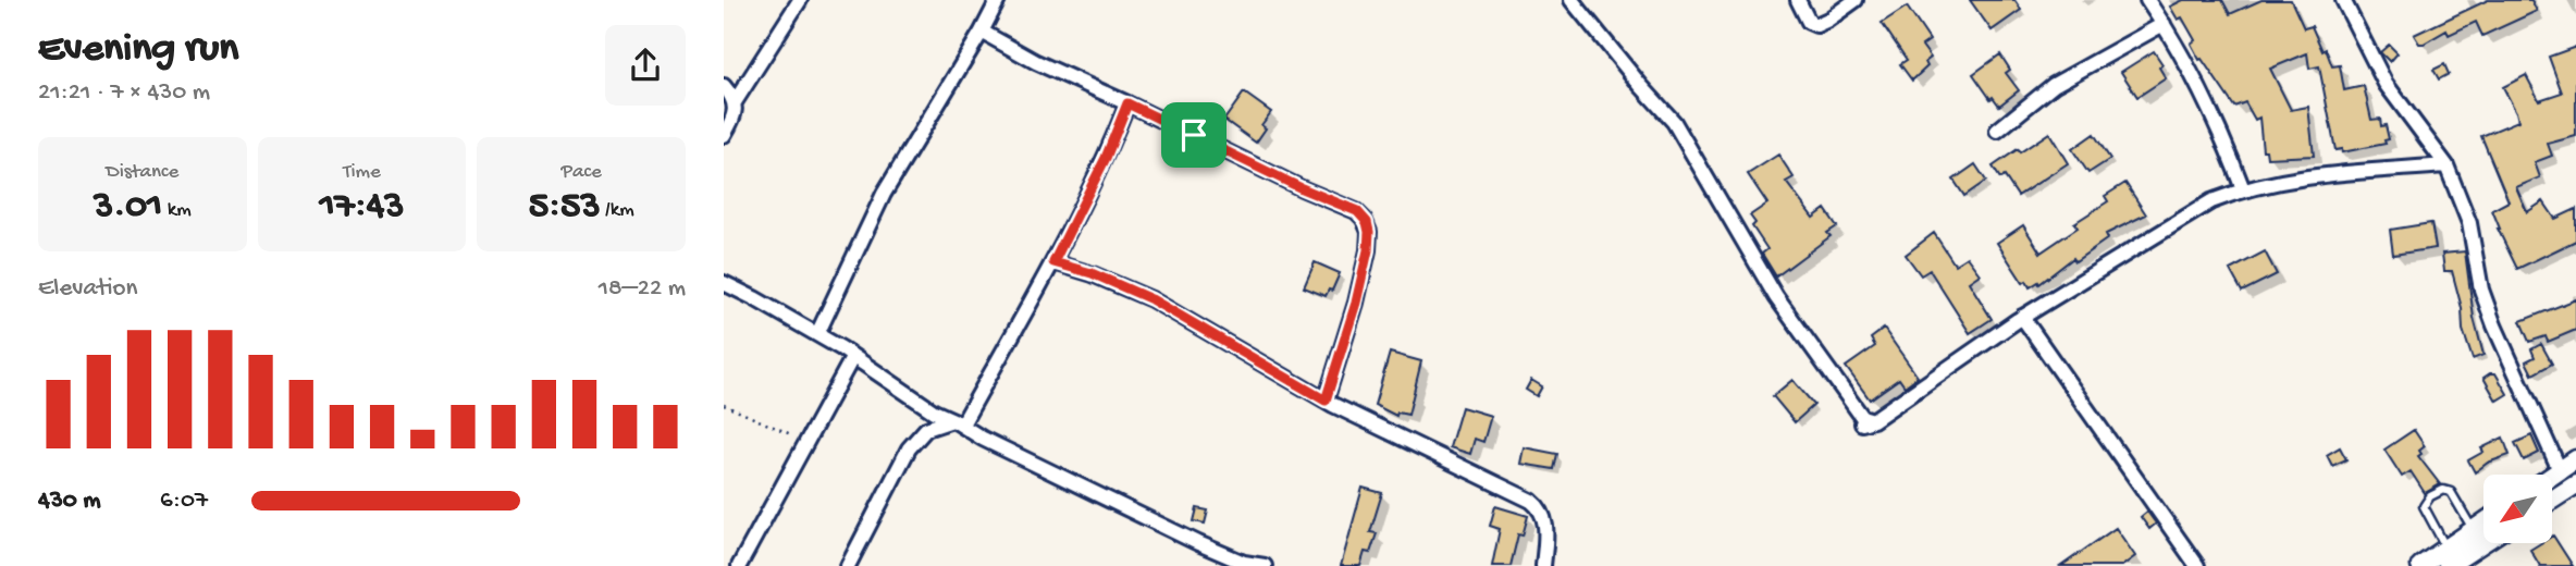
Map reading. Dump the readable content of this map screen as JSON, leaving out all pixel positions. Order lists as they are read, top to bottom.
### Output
{
  "north": "bottom left",
  "page": {
    "heading": ["Evening run", "21:21 · 7 × 430 m"],
    "stats": [
      ["Distance", "3.01 km"],
      ["Time", "17:43"],
      ["Pace", "5:53 /km"]
    ],
    "chart": ["Elevation", "18–22 m"],
    "list": [
      {
        "name": "430 m",
        "note": "6:07"
      }
    ]
  }
}
